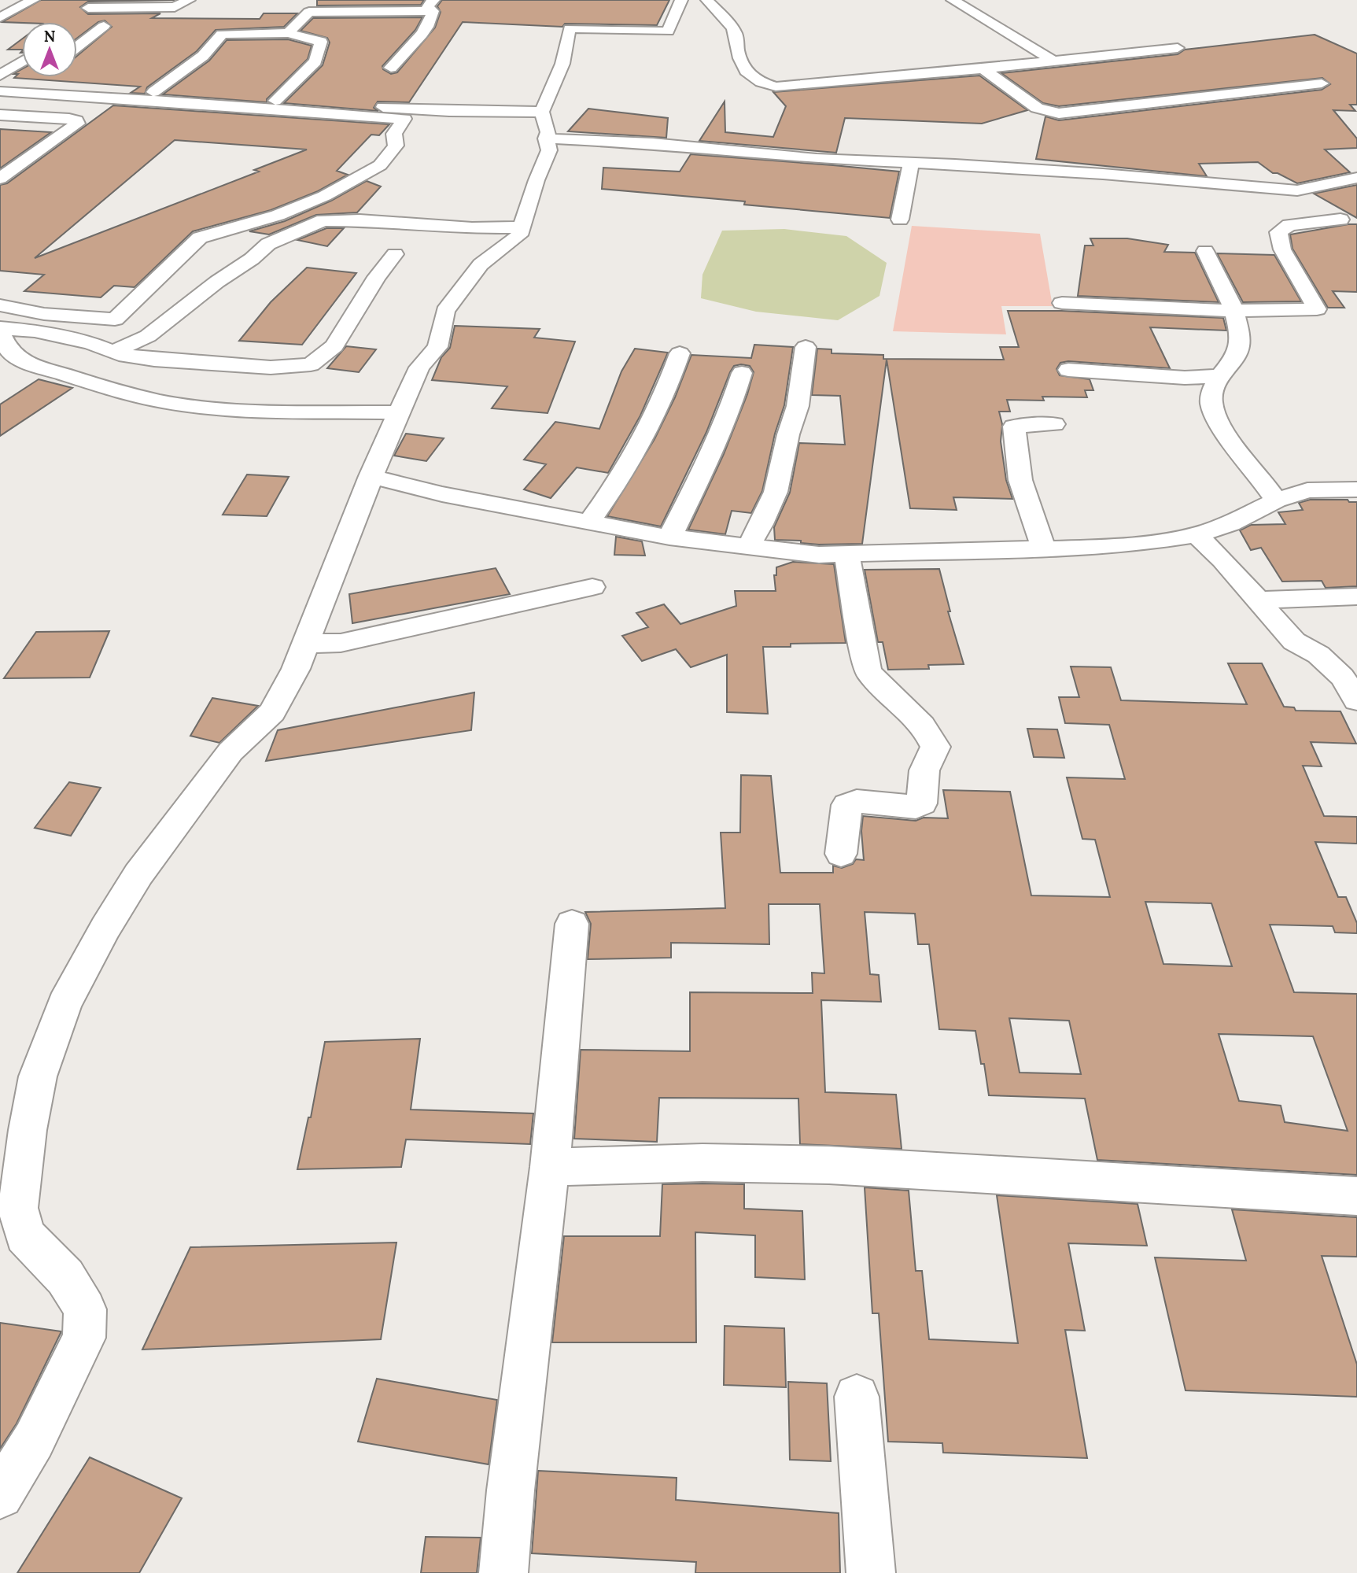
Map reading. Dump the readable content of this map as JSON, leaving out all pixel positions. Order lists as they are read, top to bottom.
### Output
{
  "north": "top"
}
